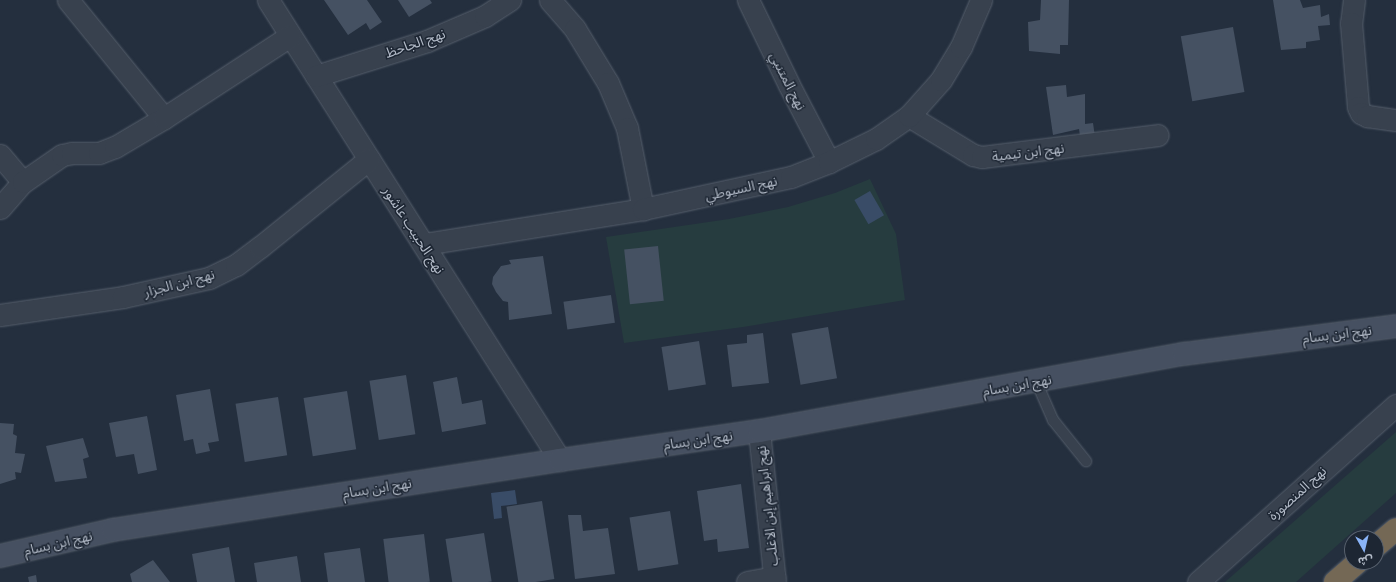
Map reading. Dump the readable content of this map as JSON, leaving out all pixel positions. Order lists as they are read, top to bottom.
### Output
{
  "streets": {
    "street": [
      "نهج الجاحظ",
      "نهج المتنبي",
      "نهج ابن تيمية",
      "نهج السيوطي",
      "نهج الحبيب عاشور",
      "نهج ابن الجزار",
      "نهج ابن بسام",
      "نهج المنصورة",
      "نهج ابراهيم إبن الاغلب"
    ]
  },
  "crossings": [
    ["نهج الجاحظ", "نهج الحبيب عاشور"],
    ["نهج المتنبي", "نهج السيوطي"],
    ["نهج ابن تيمية", "نهج السيوطي"],
    ["نهج السيوطي", "نهج الحبيب عاشور"],
    ["نهج الحبيب عاشور", "نهج ابن الجزار"],
    ["نهج الحبيب عاشور", "نهج ابن بسام"],
    ["نهج ابن بسام", "نهج ابراهيم إبن الاغلب"]
  ],
  "north": "bottom"
}
